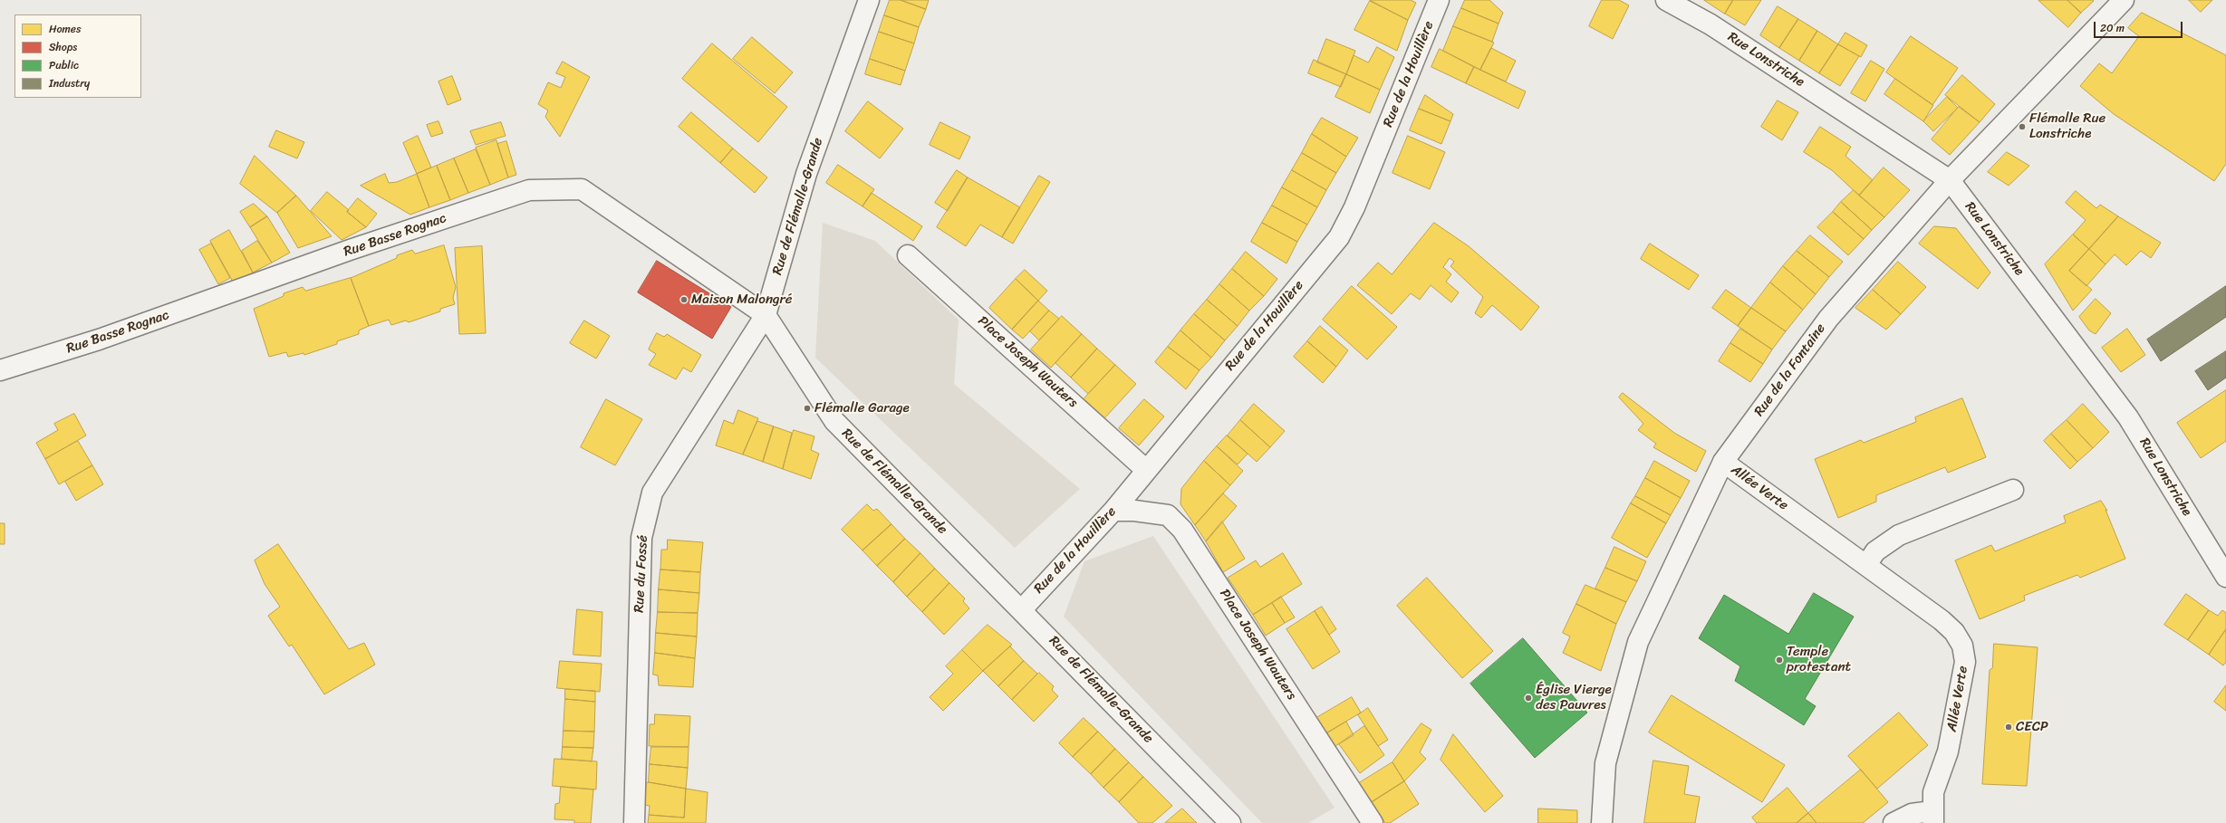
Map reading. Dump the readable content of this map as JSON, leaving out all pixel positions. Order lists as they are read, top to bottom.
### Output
{
  "streets": {
    "street": [
      "Rue Lonstriche",
      "Rue de la Houillère",
      "Rue de Flémalle-Grande",
      "Rue Basse Rognac",
      "Place Joseph Wauters",
      "Rue de la Fontaine",
      "Allée Verte",
      "Rue du Fossé"
    ]
  },
  "crossings": [
    ["Rue Lonstriche", "Rue de la Fontaine"],
    ["Rue de la Houillère", "Rue de Flémalle-Grande"],
    ["Rue de la Houillère", "Place Joseph Wauters"],
    ["Rue de Flémalle-Grande", "Rue Basse Rognac"],
    ["Rue de Flémalle-Grande", "Rue du Fossé"],
    ["Rue Basse Rognac", "Rue du Fossé"],
    ["Rue de la Fontaine", "Allée Verte"]
  ],
  "places": [
    "Flémalle Rue Lonstriche",
    "Maison Malongré",
    "Flémalle Garage",
    "Temple protestant",
    "Église Vierge des Pauvres",
    "CECP"
  ],
  "legend": [
    "Homes",
    "Shops",
    "Public",
    "Industry"
  ],
  "scale_bar": "20 m"
}
